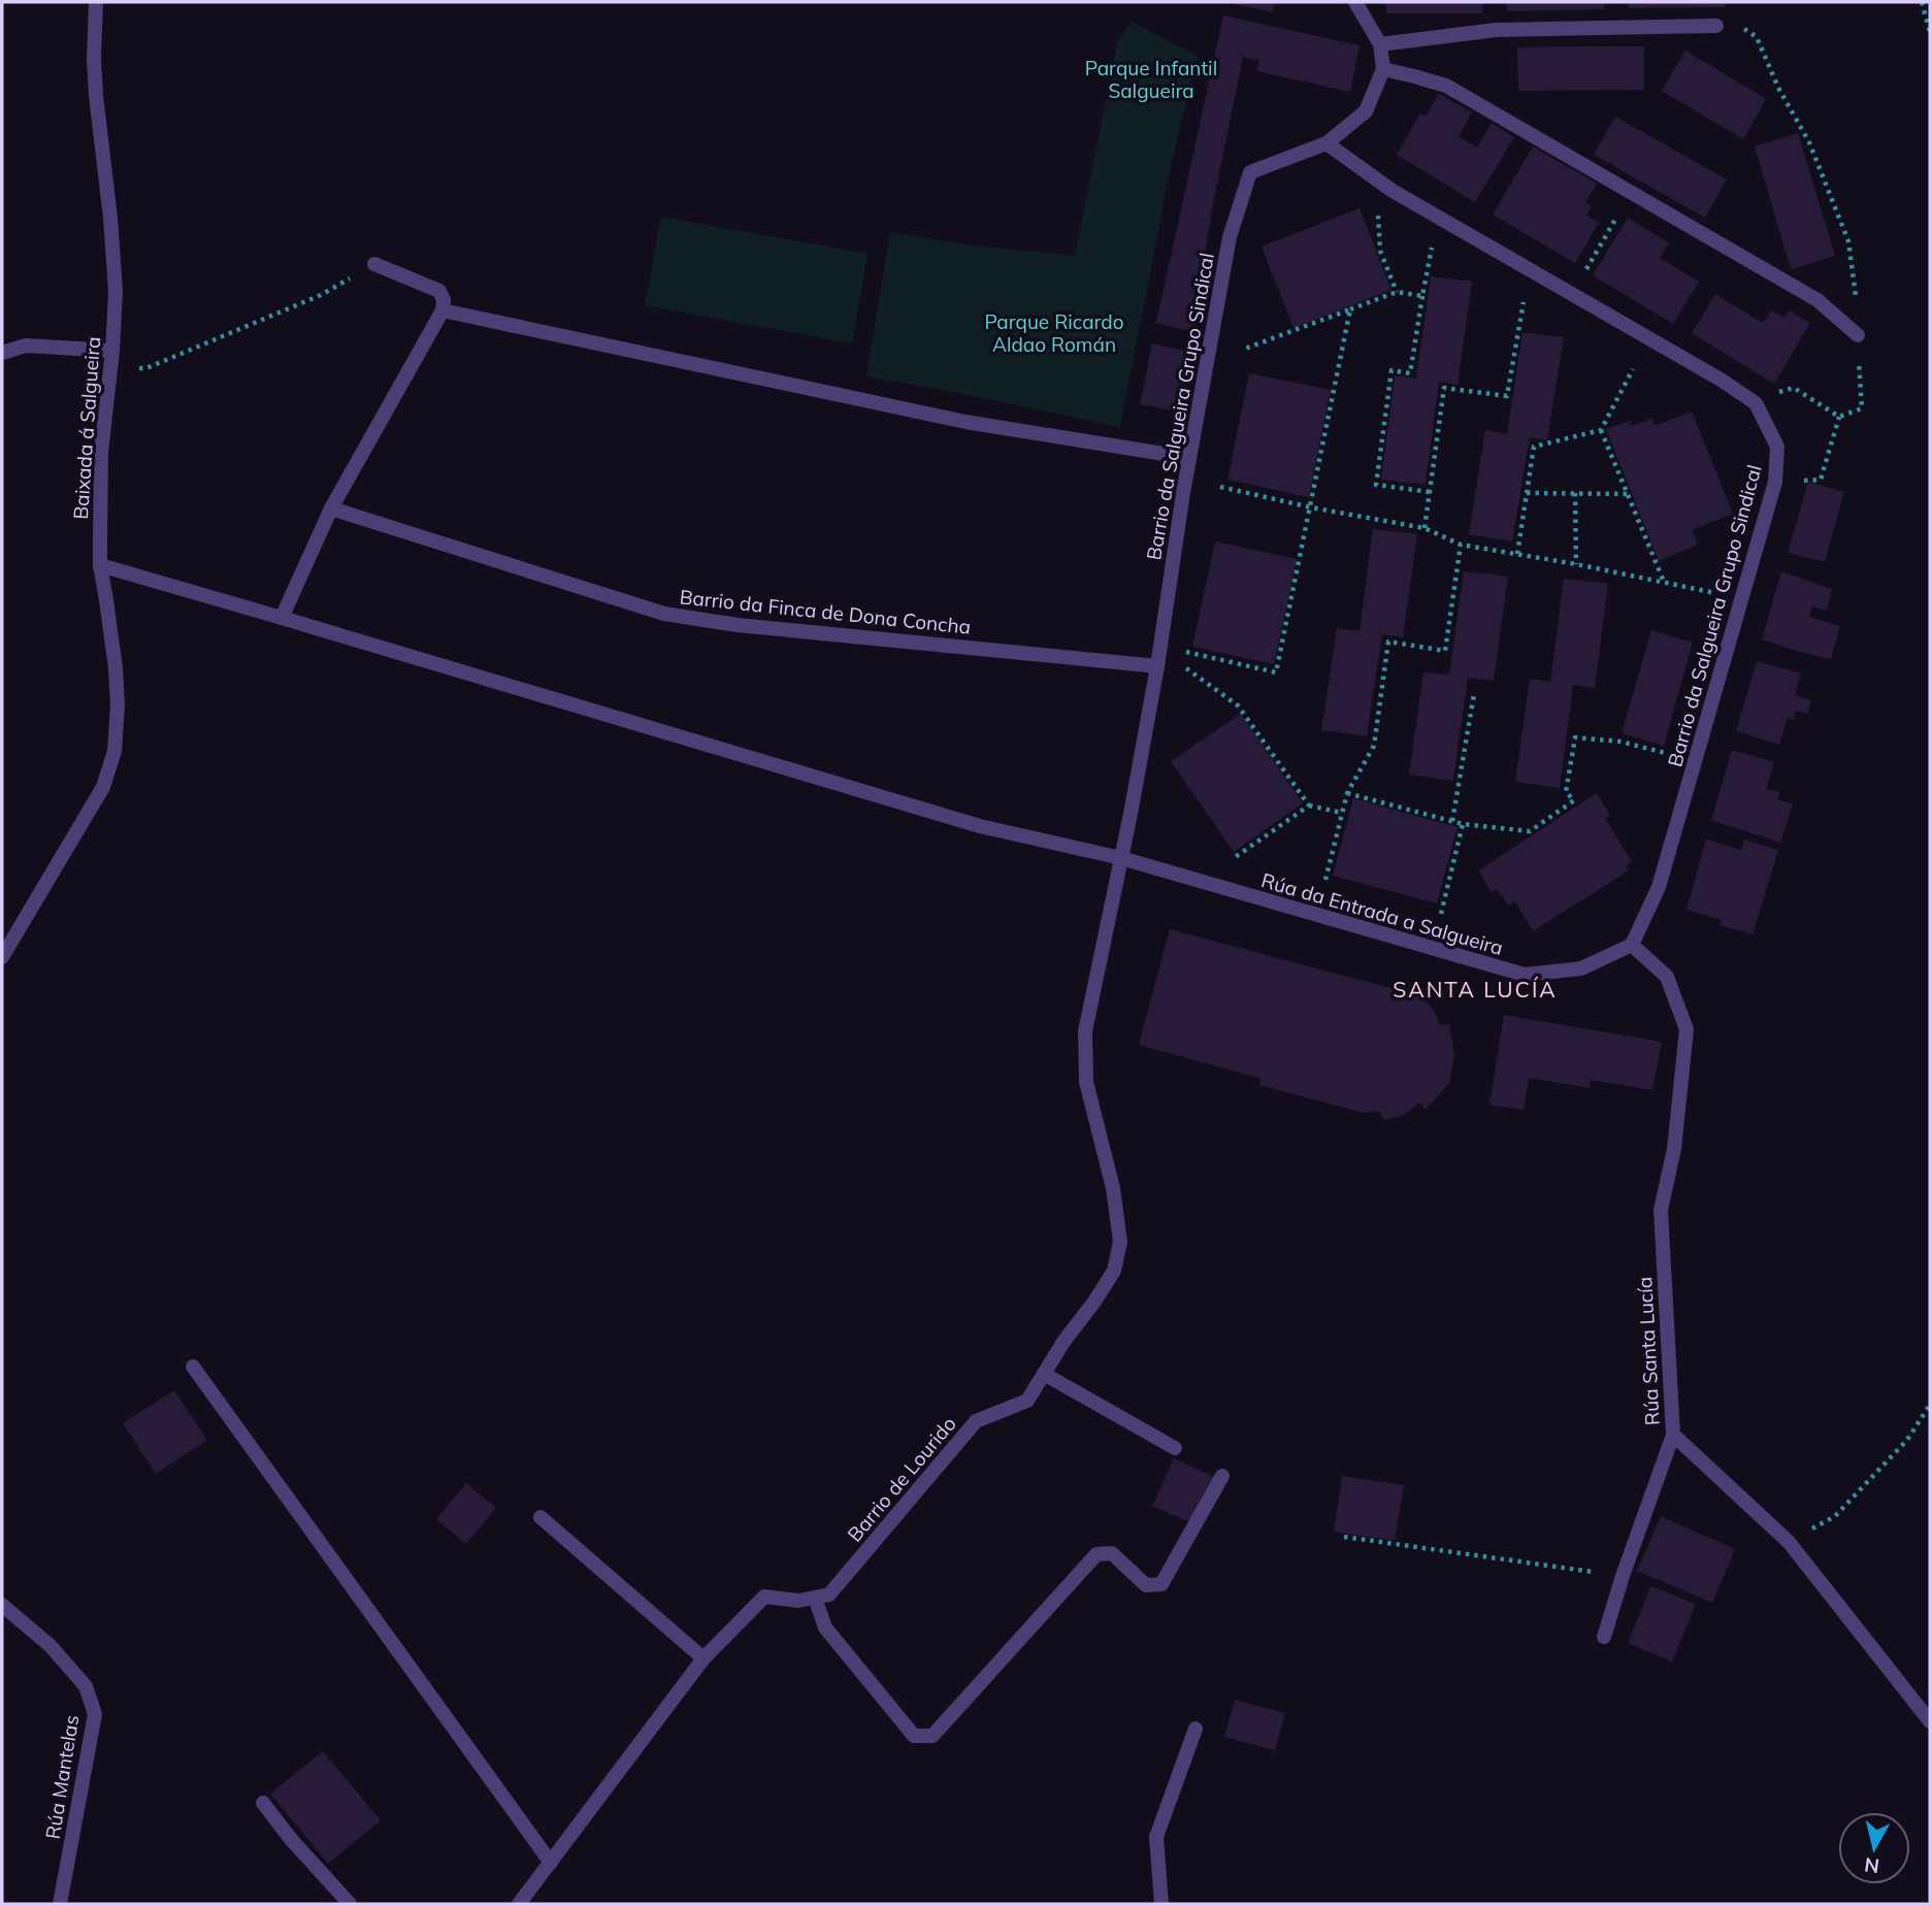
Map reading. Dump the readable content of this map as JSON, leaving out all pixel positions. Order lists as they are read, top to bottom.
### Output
{
  "streets": {
    "street": [
      "Barrio da Salgueira Grupo Sindical",
      "Baixada á Salgueira",
      "Barrio da Finca de Dona Concha",
      "Rúa da Entrada a Salgueira",
      "Rúa Santa Lucía",
      "Barrio de Lourido",
      "Rúa Mantelas"
    ]
  },
  "crossings": [
    ["Barrio da Salgueira Grupo Sindical", "Barrio da Finca de Dona Concha"],
    ["Barrio da Salgueira Grupo Sindical", "Rúa da Entrada a Salgueira"],
    ["Barrio da Salgueira Grupo Sindical", "Rúa Santa Lucía"],
    ["Barrio da Salgueira Grupo Sindical", "Barrio de Lourido"],
    ["Baixada á Salgueira", "Rúa da Entrada a Salgueira"],
    ["Rúa da Entrada a Salgueira", "Rúa Santa Lucía"],
    ["Rúa da Entrada a Salgueira", "Barrio de Lourido"]
  ],
  "districts": ["SANTA LUCÍA"],
  "parks": ["Parque Infantil Salgueira", "Parque Ricardo Aldao Román"],
  "north": "bottom"
}
